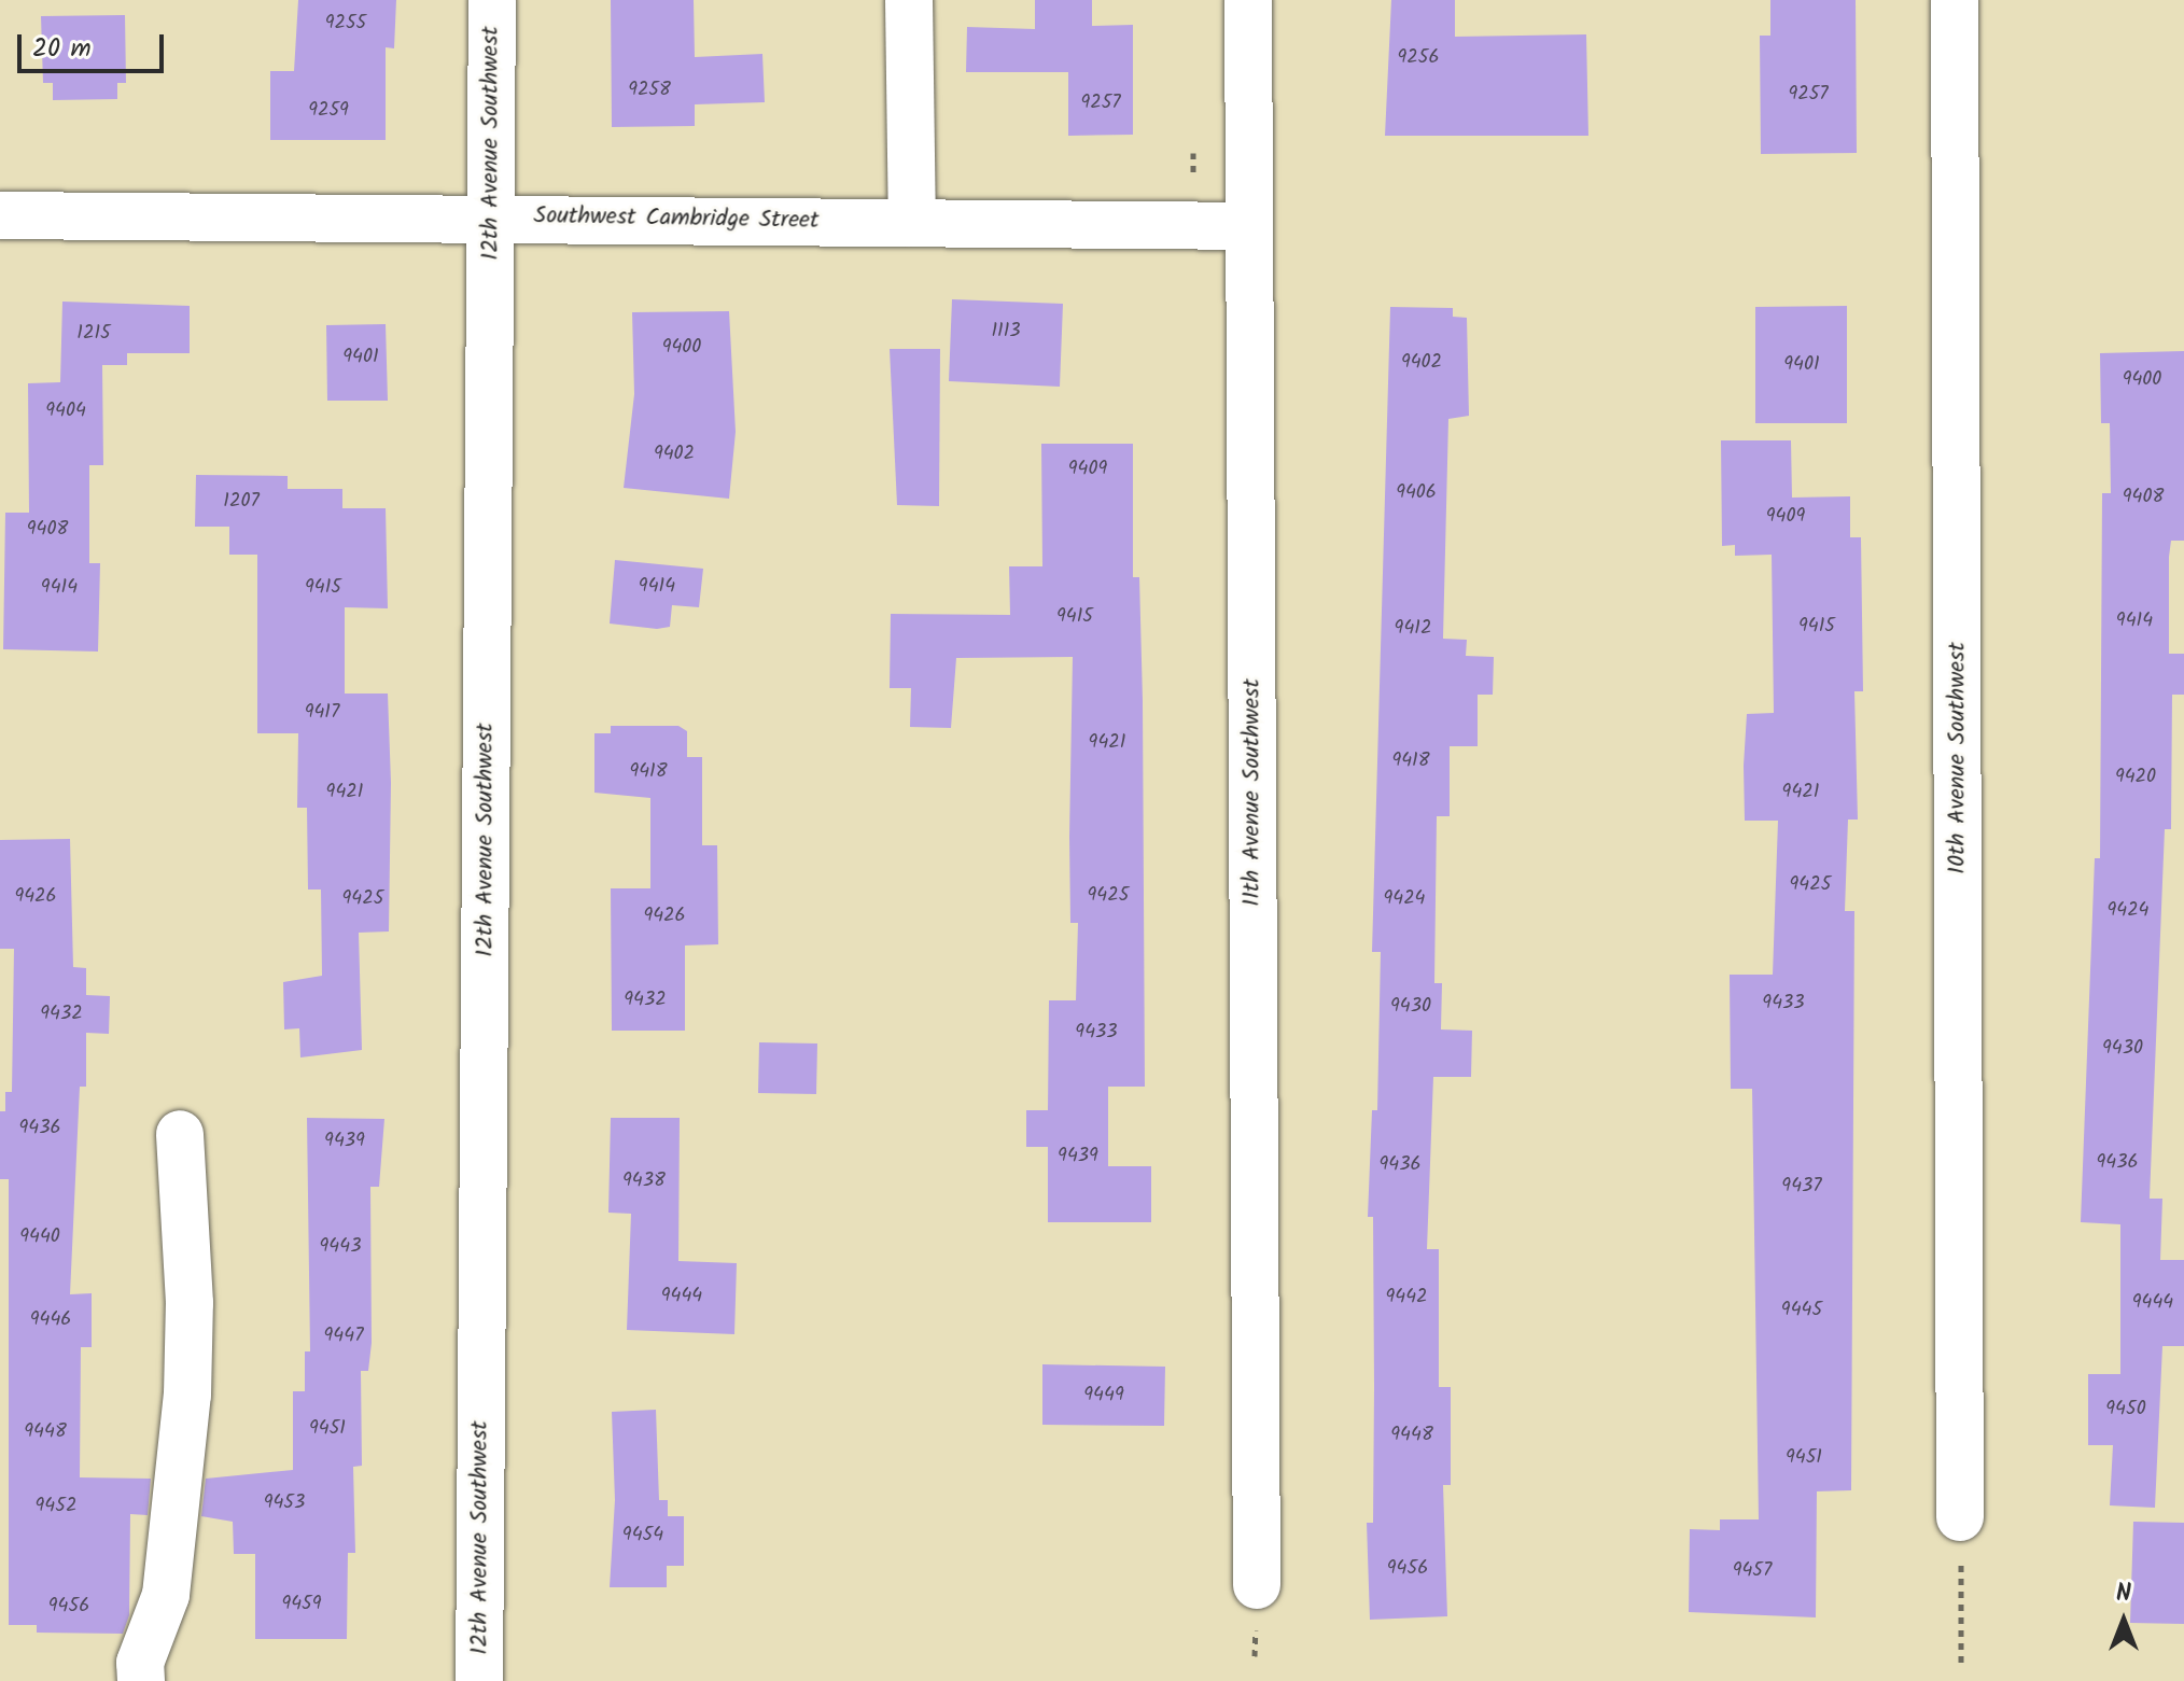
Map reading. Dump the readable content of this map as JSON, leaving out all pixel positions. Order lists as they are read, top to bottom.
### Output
{
  "streets": {
    "street": [
      "12th Avenue Southwest",
      "Southwest Cambridge Street",
      "10th Avenue Southwest",
      "11th Avenue Southwest"
    ]
  },
  "crossings": [
    ["12th Avenue Southwest", "Southwest Cambridge Street"],
    ["Southwest Cambridge Street", "11th Avenue Southwest"]
  ],
  "house_numbers": [
    "9255",
    "9256",
    "9258",
    "9257",
    "9257",
    "9259",
    "1113",
    "1215",
    "9400",
    "9401",
    "9402",
    "9401",
    "9400",
    "9404",
    "9402",
    "9409",
    "9406",
    "9408",
    "1207",
    "9409",
    "9408",
    "9414",
    "9414",
    "9415",
    "9415",
    "9414",
    "9415",
    "9412",
    "9417",
    "9421",
    "9418",
    "9418",
    "9420",
    "9421",
    "9421",
    "9425",
    "9425",
    "9426",
    "9425",
    "9424",
    "9424",
    "9426",
    "9432",
    "9433",
    "9430",
    "9432",
    "9433",
    "9430",
    "9436",
    "9439",
    "9439",
    "9436",
    "9436",
    "9438",
    "9437",
    "9440",
    "9443",
    "9444",
    "9442",
    "9444",
    "9445",
    "9446",
    "9447",
    "9449",
    "9450",
    "9451",
    "9448",
    "9448",
    "9451",
    "9453",
    "9452",
    "9454",
    "9456",
    "9457",
    "9459",
    "9456"
  ],
  "scale_bar": "20 m",
  "north": "top"
}
